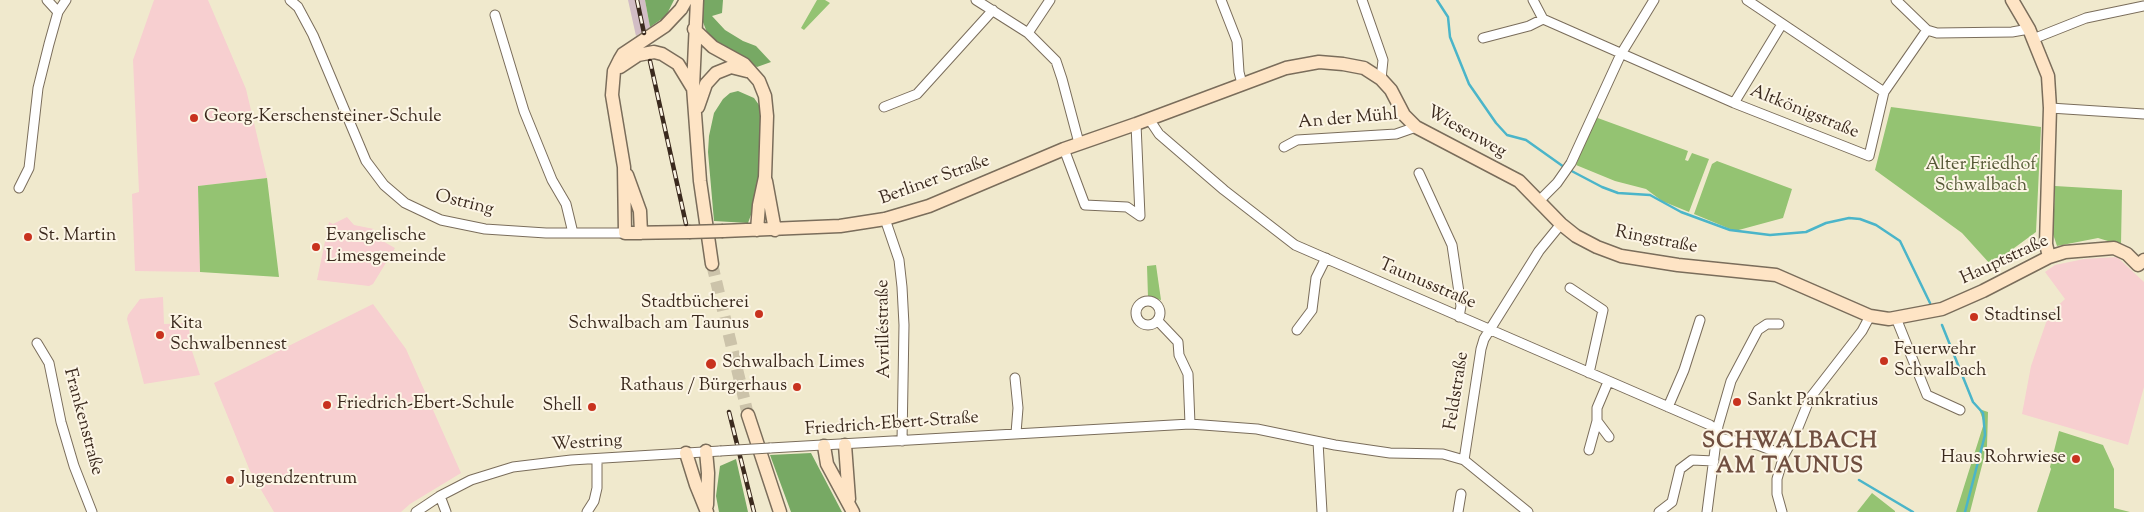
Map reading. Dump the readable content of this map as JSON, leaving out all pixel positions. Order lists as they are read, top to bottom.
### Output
{
  "streets": {
    "street": [
      "Altkönigstraße",
      "An der Mühl",
      "Wiesenweg",
      "Berliner Straße",
      "Ostring",
      "Ringstraße",
      "Hauptstraße",
      "Taunusstraße",
      "Avrilléstraße",
      "Feldstraße",
      "Frankenstraße",
      "Friedrich-Ebert-Straße",
      "Westring"
    ]
  },
  "crossings": [
    ["An der Mühl", "Wiesenweg"],
    ["Wiesenweg", "Berliner Straße"],
    ["Wiesenweg", "Ringstraße"],
    ["Berliner Straße", "Ostring"],
    ["Berliner Straße", "Taunusstraße"],
    ["Berliner Straße", "Avrilléstraße"],
    ["Ringstraße", "Hauptstraße"],
    ["Taunusstraße", "Feldstraße"],
    ["Avrilléstraße", "Friedrich-Ebert-Straße"],
    ["Feldstraße", "Friedrich-Ebert-Straße"],
    ["Friedrich-Ebert-Straße", "Westring"]
  ],
  "districts": ["SCHWALBACH AM TAUNUS"],
  "parks": ["Alter Friedhof Schwalbach"],
  "places": [
    "Georg-Kerschensteiner-Schule",
    "St. Martin",
    "Evangelische Limesgemeinde",
    "Stadtbücherei Schwalbach am Taunus",
    "Stadtinsel",
    "Kita Schwalbennest",
    "Feuerwehr Schwalbach",
    "Schwalbach Limes",
    "Rathaus / Bürgerhaus",
    "Sankt Pankratius",
    "Friedrich-Ebert-Schule",
    "Shell",
    "Haus Rohrwiese",
    "Jugendzentrum"
  ]
}
